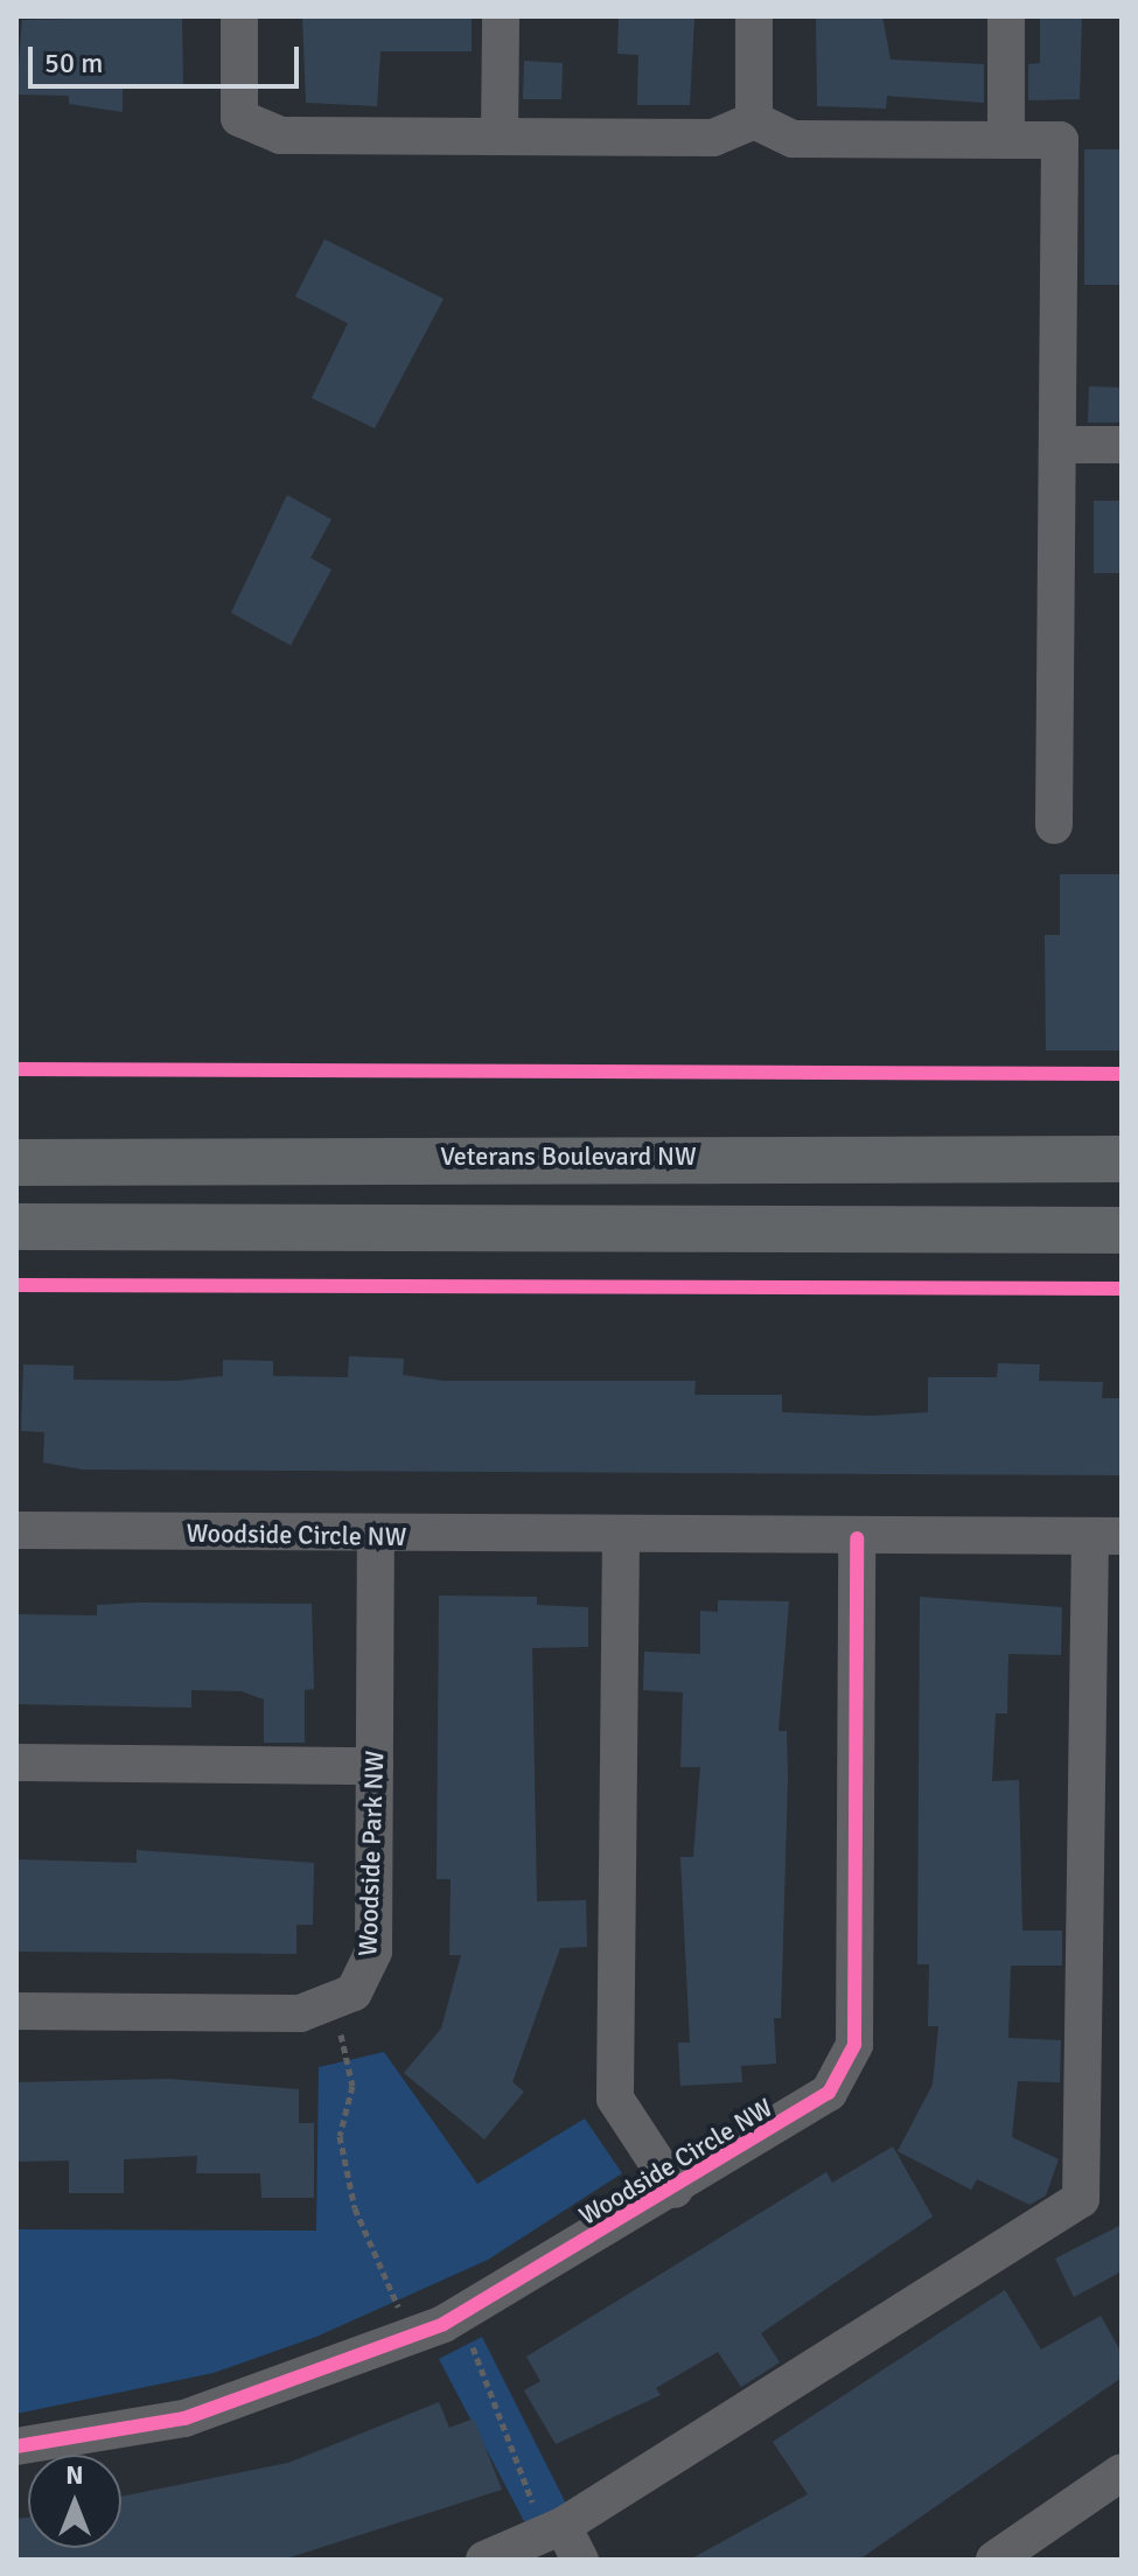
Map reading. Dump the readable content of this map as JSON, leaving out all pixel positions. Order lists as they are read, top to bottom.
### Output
{
  "streets": {
    "main road": ["Veterans Boulevard NW"],
    "street": ["Woodside Circle NW", "Woodside Park NW"]
  },
  "crossings": [
    ["Woodside Circle NW", "Woodside Park NW"]
  ],
  "scale_bar": "50 m",
  "north": "top"
}
